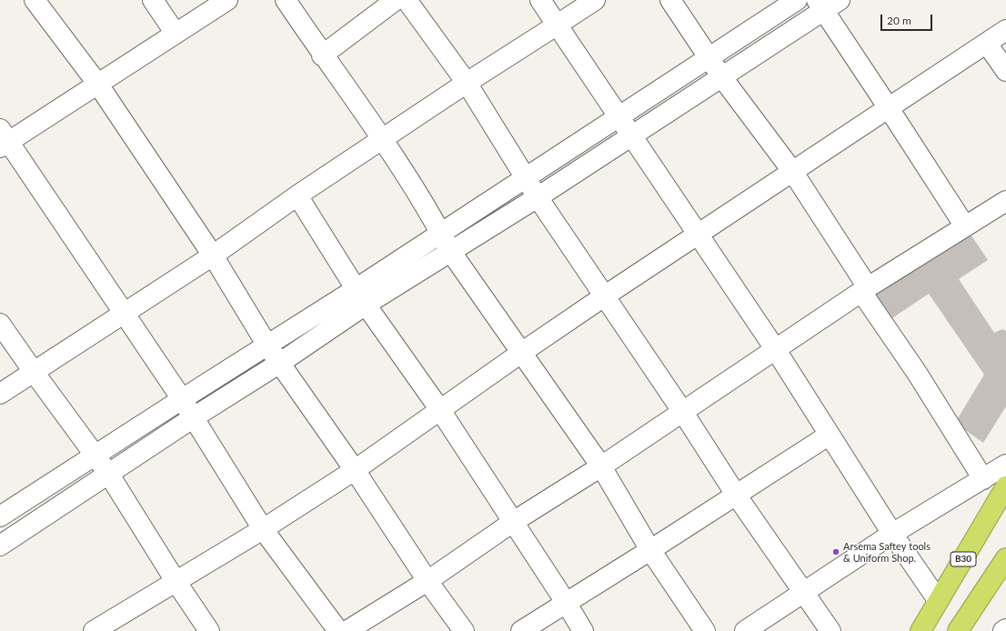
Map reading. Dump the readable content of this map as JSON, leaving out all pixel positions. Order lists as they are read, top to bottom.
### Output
{
  "streets": {
    "highway": ["B30"]
  },
  "places": ["Arsema Saftey tools & Uniform Shop."],
  "scale_bar": "20 m"
}
